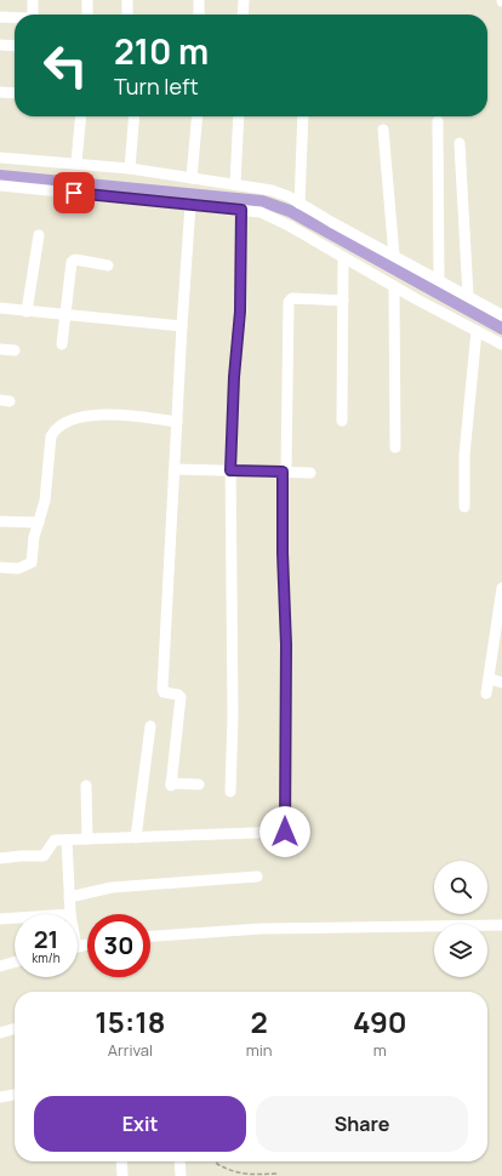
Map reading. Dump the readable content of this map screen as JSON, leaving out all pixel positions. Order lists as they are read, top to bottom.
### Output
{
  "page": {
    "turn": ["210 m", "Turn left"],
    "speed": "21 km/h",
    "limit": "30",
    "eta": [
      "15:18",
      "Arrival",
      "2",
      "min",
      "490",
      "m"
    ],
    "buttons": ["Exit", "Share"]
  }
}
